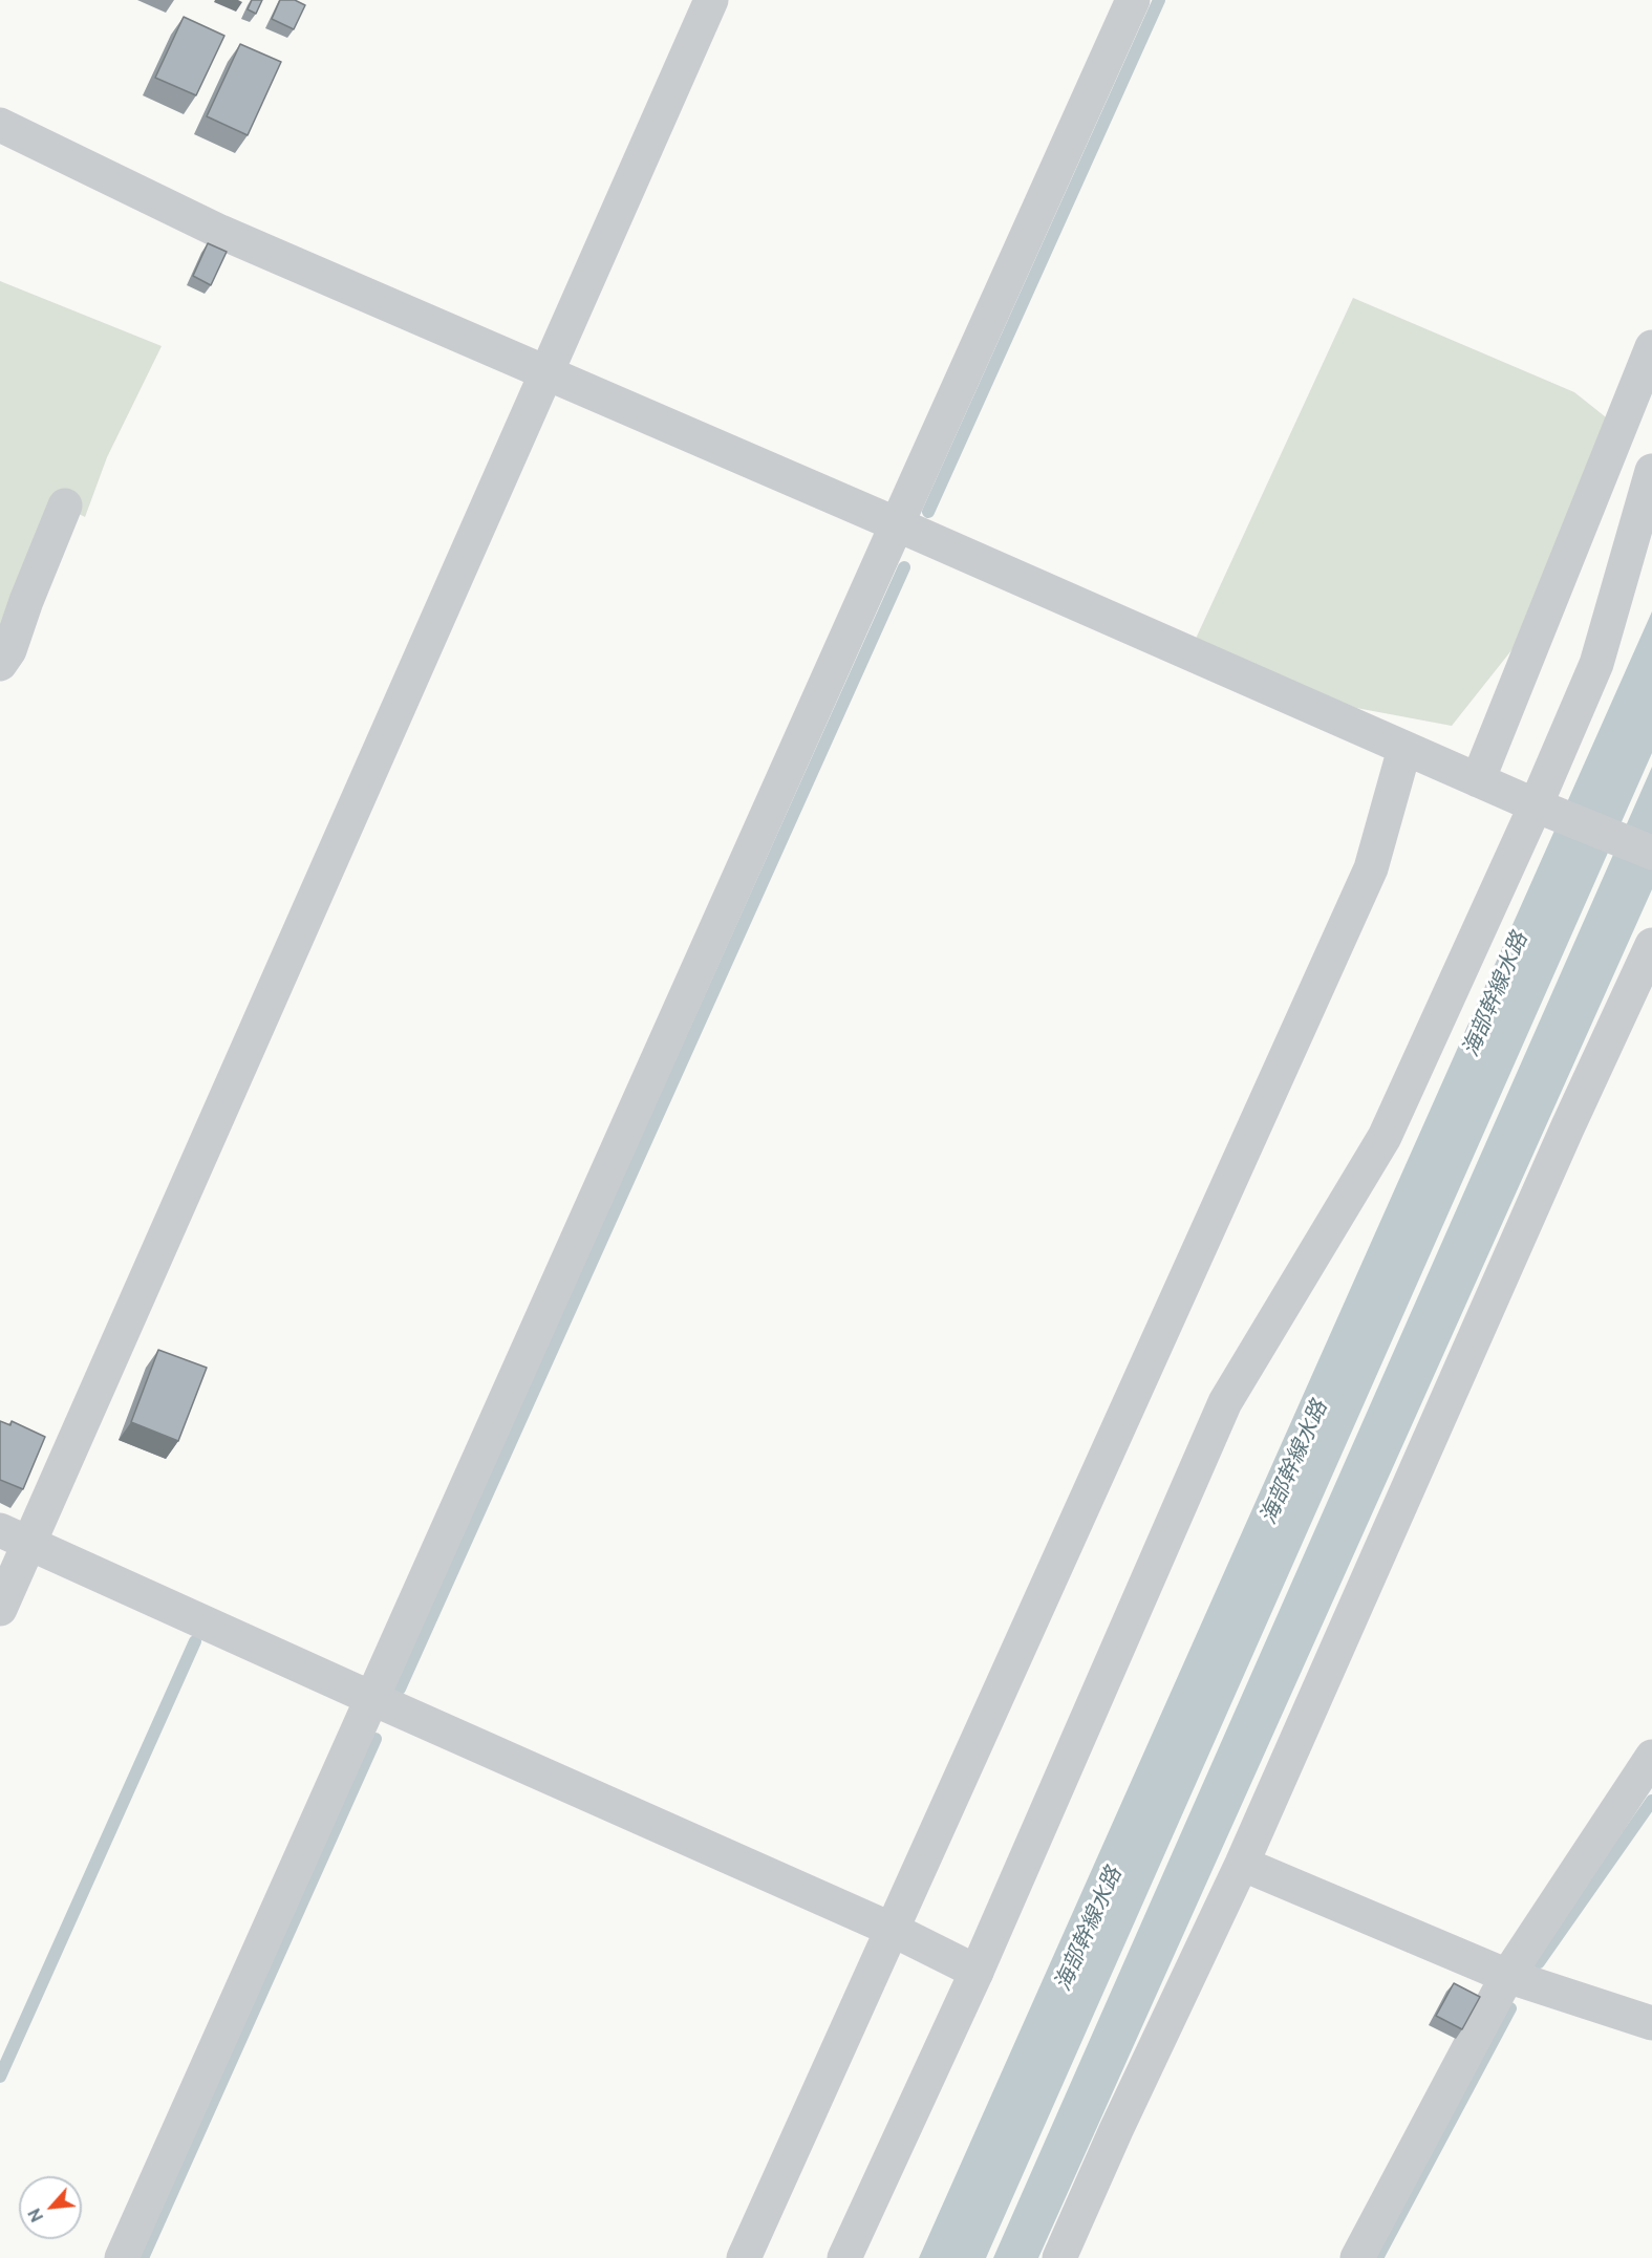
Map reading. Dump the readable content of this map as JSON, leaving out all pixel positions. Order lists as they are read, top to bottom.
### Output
{
  "water": ["海部幹線水路"],
  "north": "bottom left"
}
